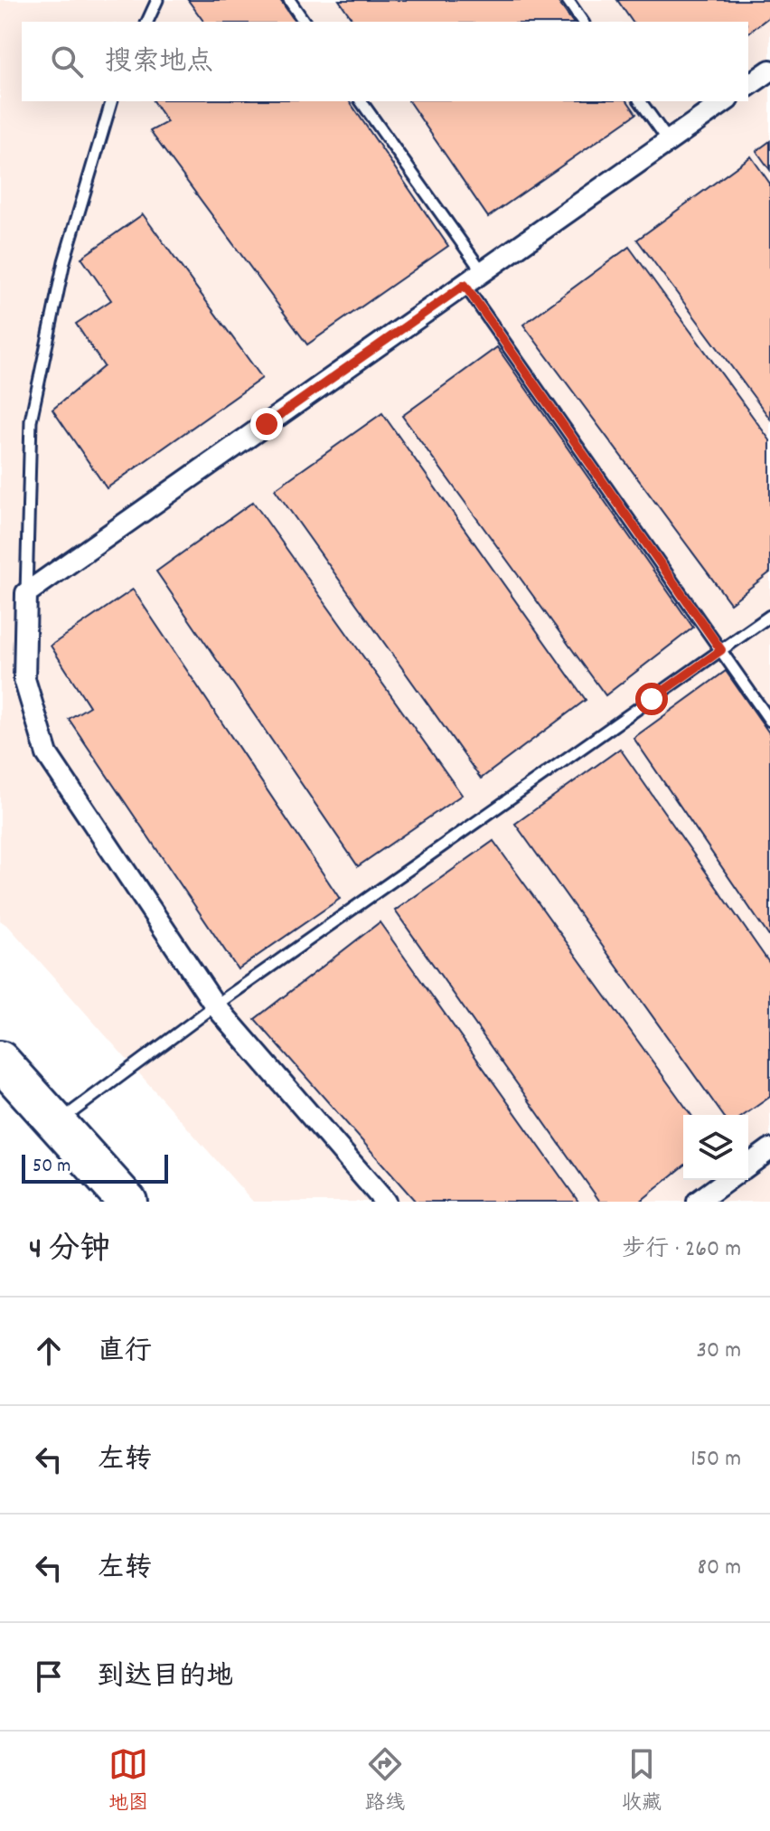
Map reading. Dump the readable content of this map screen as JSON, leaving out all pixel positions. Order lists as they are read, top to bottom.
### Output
{
  "scale_bar": "50 m",
  "page": {
    "search": "搜索地点",
    "scale": "50 m",
    "heading": ["4 分钟", "步行 · 260 m"],
    "list": [
      ["直行", "30 m"],
      ["左转", "150 m"],
      ["左转", "80 m"],
      "到达目的地"
    ],
    "nav": ["地图", "路线", "收藏"]
  }
}
